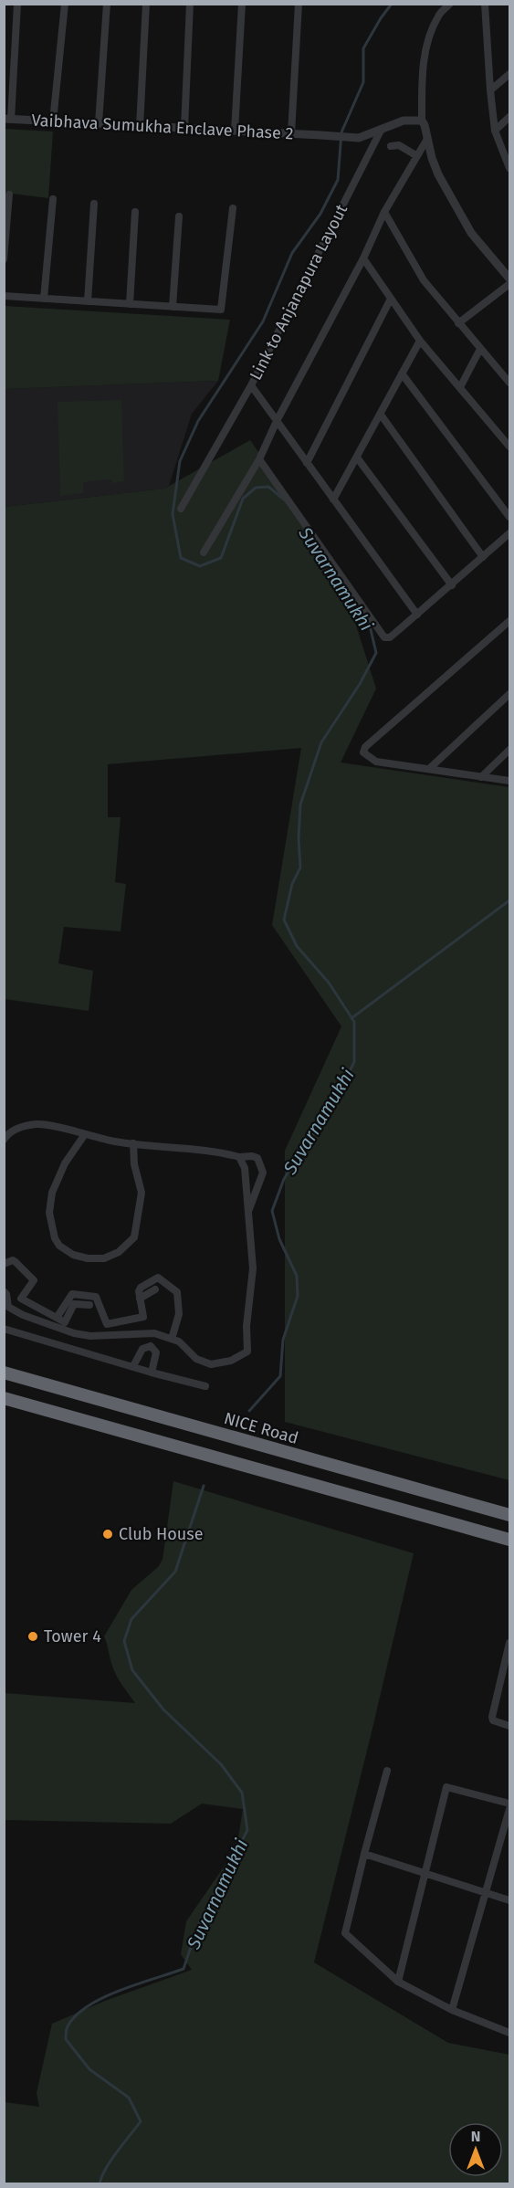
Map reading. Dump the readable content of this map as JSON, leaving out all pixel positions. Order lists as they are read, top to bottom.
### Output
{
  "streets": {
    "highway": ["NICE Road"],
    "street": ["Vaibhava Sumukha Enclave Phase 2", "Link to Anjanapura Layout"]
  },
  "crossings": [
    ["Vaibhava Sumukha Enclave Phase 2", "Link to Anjanapura Layout"]
  ],
  "water": ["Suvarnamukhi"],
  "places": ["Club House", "Tower 4"],
  "north": "top"
}
